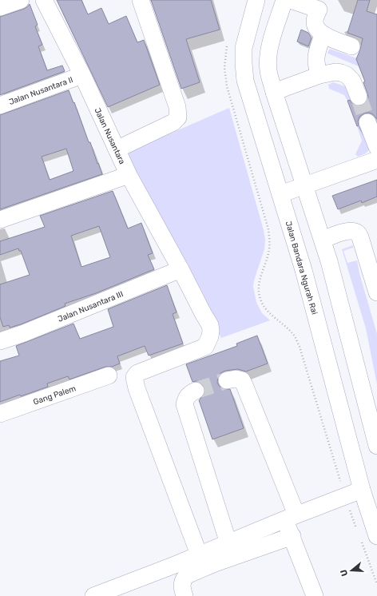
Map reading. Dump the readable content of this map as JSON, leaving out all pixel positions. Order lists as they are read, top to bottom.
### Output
{
  "streets": {
    "street": [
      "Jalan Nusantara II",
      "Jalan Nusantara",
      "Jalan Bandara Ngurah Rai",
      "Jalan Nusantara III",
      "Gang Palem"
    ]
  },
  "crossings": [
    ["Jalan Nusantara II", "Jalan Nusantara"],
    ["Jalan Nusantara", "Jalan Nusantara III"]
  ],
  "north": "left"
}
